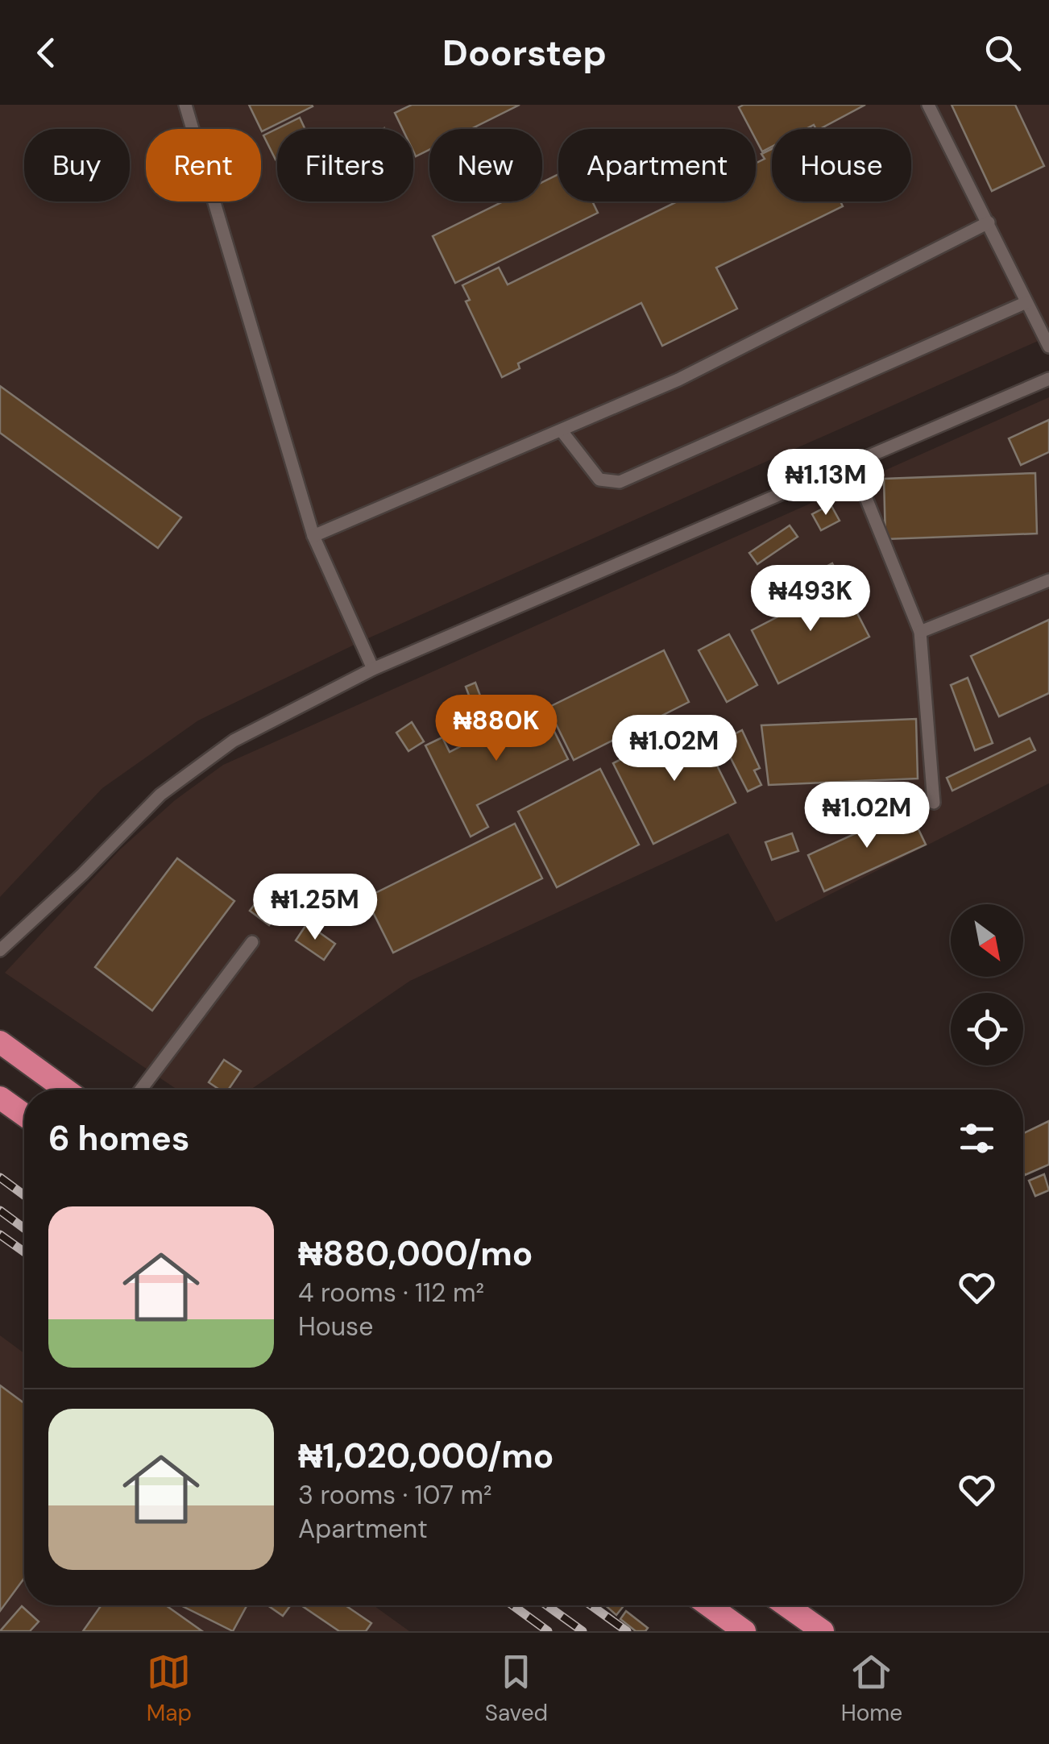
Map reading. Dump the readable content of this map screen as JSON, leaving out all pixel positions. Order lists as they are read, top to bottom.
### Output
{
  "north": "bottom right",
  "page": {
    "header": "Doorstep",
    "chip": [
      "Buy",
      "Rent",
      "Filters",
      "New",
      "Apartment",
      "House"
    ],
    "price": [
      "₦1.13M",
      "₦493K",
      "₦880K",
      "₦1.02M",
      "₦1.02M",
      "₦1.25M"
    ],
    "heading": "6 homes",
    "list": [
      {
        "name": "₦880,000/mo",
        "note": "4 rooms · 112 m² · House"
      },
      {
        "name": "₦1,020,000/mo",
        "note": "3 rooms · 107 m² · Apartment"
      }
    ],
    "tabs": ["Map", "Saved", "Home"]
  }
}
